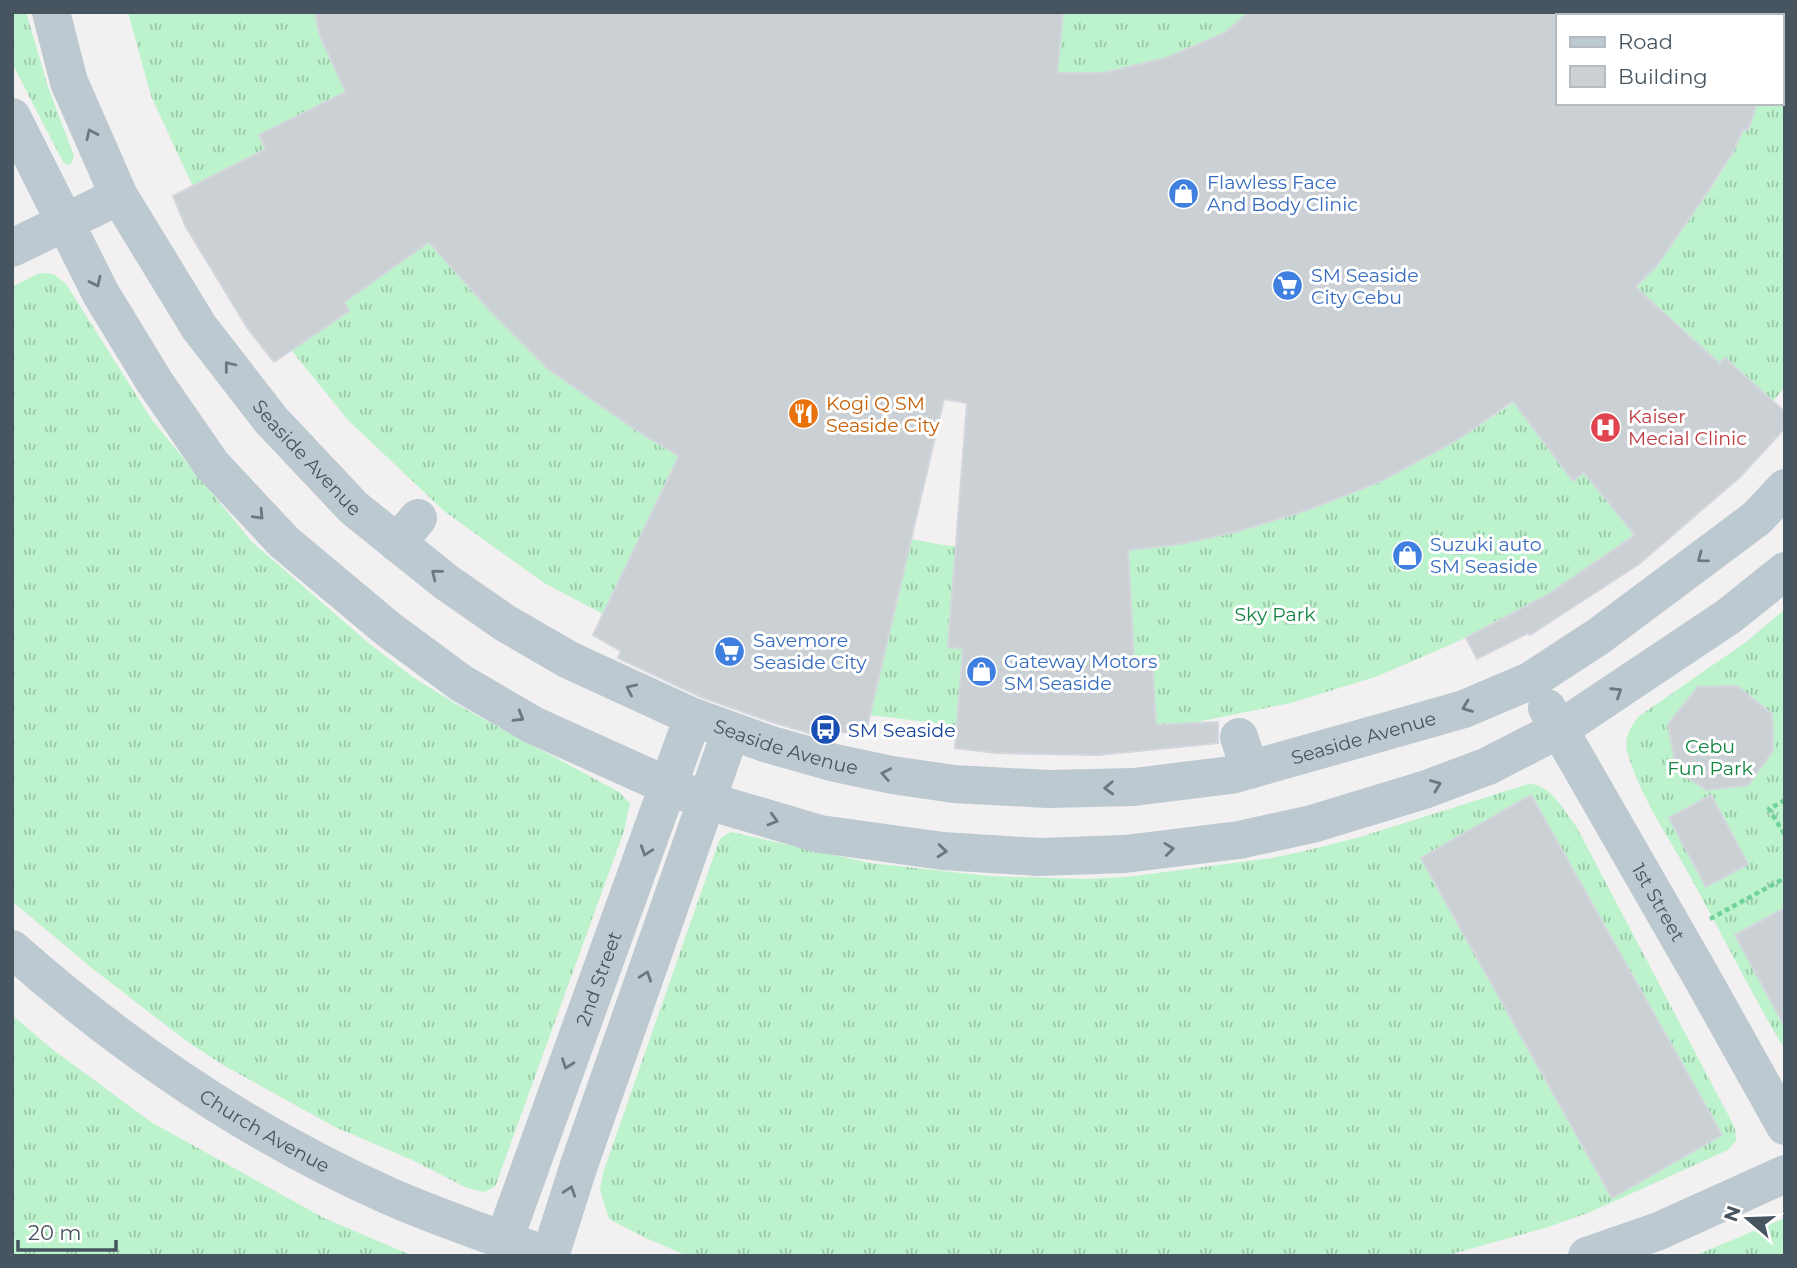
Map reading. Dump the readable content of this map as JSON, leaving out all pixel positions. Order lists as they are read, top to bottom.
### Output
{
  "streets": {
    "street": [
      "Seaside Avenue",
      "1st Street",
      "2nd Street",
      "Church Avenue"
    ]
  },
  "crossings": [
    ["Seaside Avenue", "1st Street"],
    ["Seaside Avenue", "2nd Street"],
    ["2nd Street", "Church Avenue"]
  ],
  "parks": ["Sky Park", "Cebu Fun Park"],
  "places": {
    "shop": ["Flawless Face And Body Clinic", "Suzuki auto SM Seaside", "Gateway Motors SM Seaside"],
    "supermarket": ["SM Seaside City Cebu", "Savemore Seaside City"],
    "restaurant": ["Kogi Q SM Seaside City"],
    "hospital": ["Kaiser Mecial Clinic"],
    "bus stop": ["SM Seaside"]
  },
  "legend": ["Road", "Building"],
  "scale_bar": "20 m",
  "north": "left"
}
